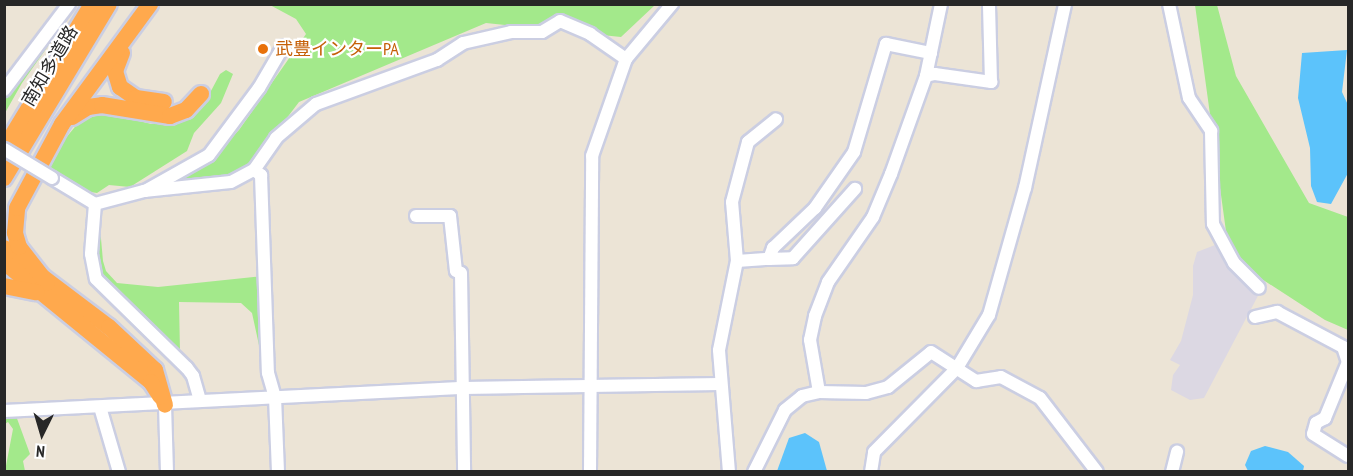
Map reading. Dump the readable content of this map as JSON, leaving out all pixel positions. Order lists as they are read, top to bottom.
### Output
{
  "streets": {
    "highway": ["南知多道路"]
  },
  "places": ["武豊インターPA"],
  "north": "bottom"
}
